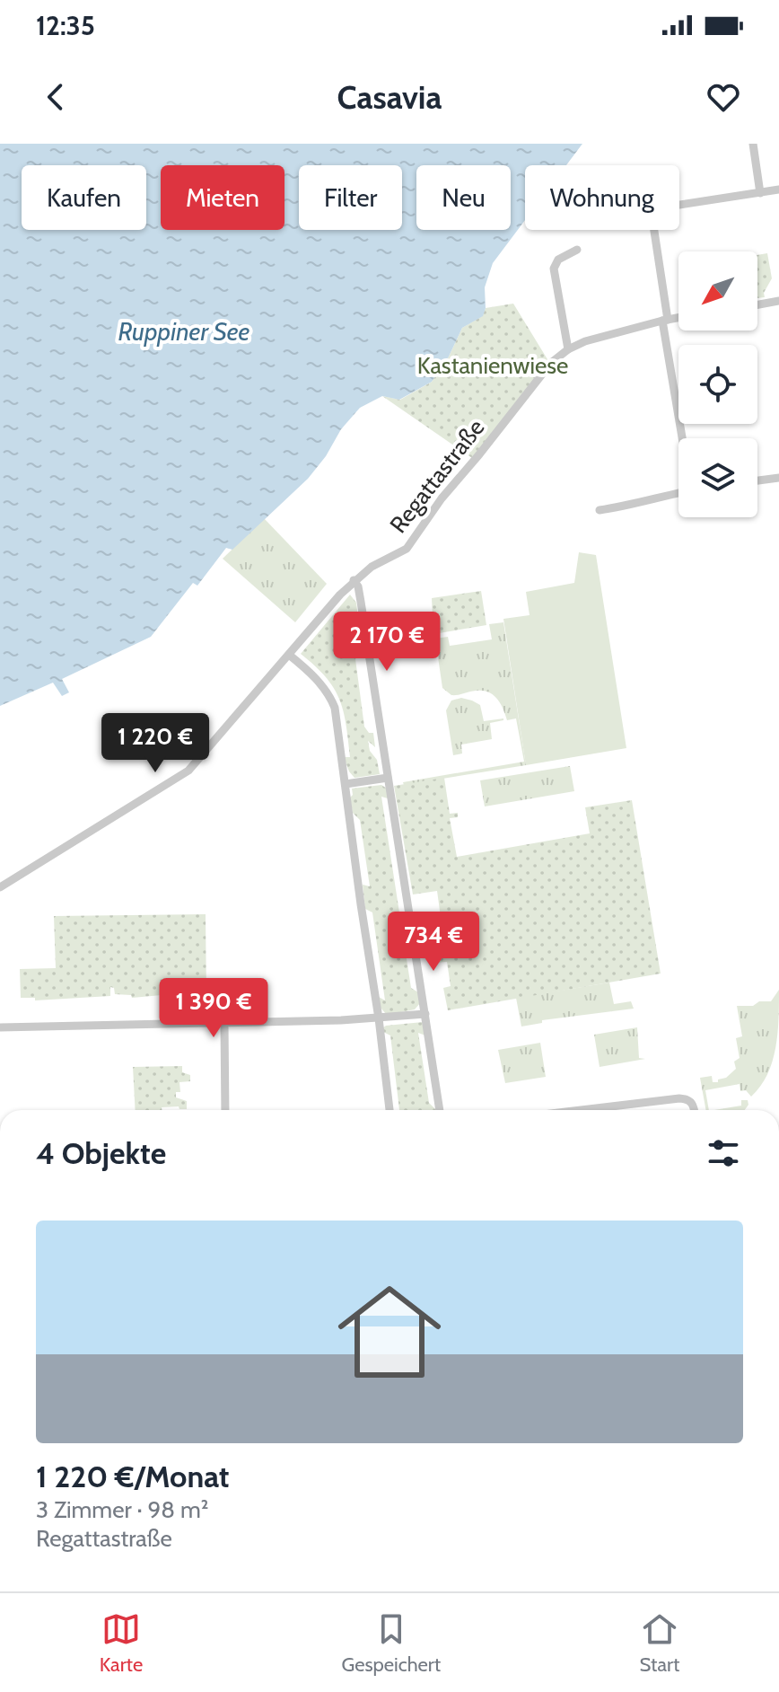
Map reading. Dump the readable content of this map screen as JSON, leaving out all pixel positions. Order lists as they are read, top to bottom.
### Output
{
  "streets": {
    "street": ["Regattastraße"]
  },
  "water": ["Ruppiner See"],
  "parks": ["Kastanienwiese"],
  "north": "bottom left",
  "page": {
    "status": "12:35",
    "header": "Casavia",
    "chip": [
      "Kaufen",
      "Mieten",
      "Filter",
      "Neu",
      "Wohnung"
    ],
    "price": [
      "2 170 €",
      "1 220 €",
      "734 €",
      "1 390 €"
    ],
    "heading": "4 Objekte",
    "list": [
      {
        "name": "1 220 €/Monat",
        "note": "3 Zimmer · 98 m² · Regattastraße"
      }
    ],
    "tabs": ["Karte", "Gespeichert", "Start"]
  }
}
